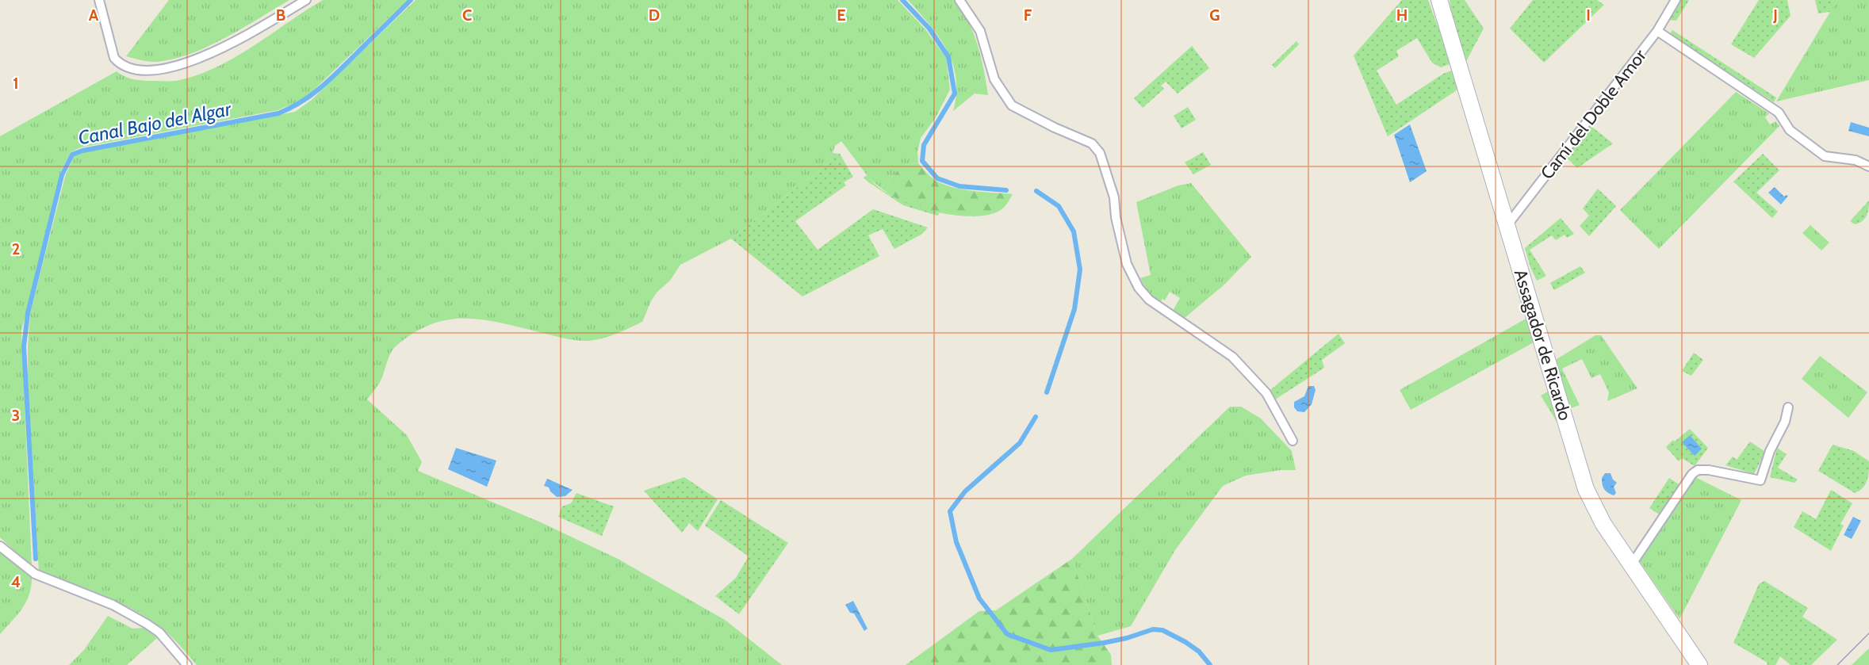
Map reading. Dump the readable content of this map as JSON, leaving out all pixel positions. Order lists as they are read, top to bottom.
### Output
{
  "streets": {
    "street": ["Assagador de Ricardo"],
    "lane": ["Camí del Doble Amor"]
  },
  "crossings": [
    ["Camí del Doble Amor", "Assagador de Ricardo"]
  ],
  "water": ["Canal Bajo del Algar"],
  "grid": {
    "columns": [
      "A",
      "B",
      "C",
      "D",
      "E",
      "F",
      "G",
      "H",
      "I",
      "J"
    ],
    "rows": [
      "1",
      "2",
      "3",
      "4"
    ]
  }
}
